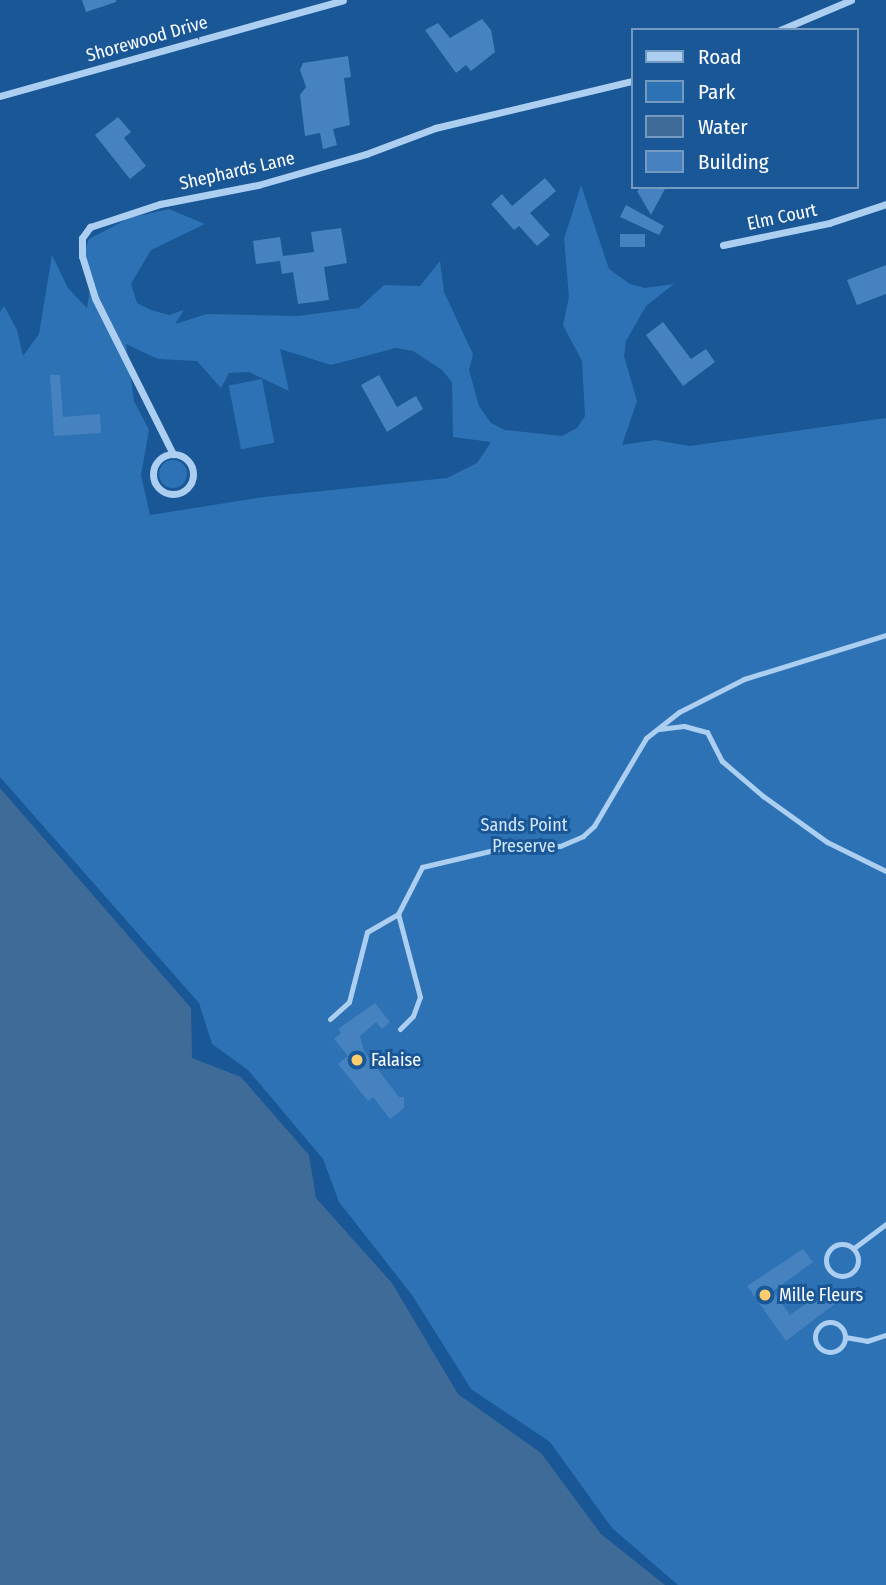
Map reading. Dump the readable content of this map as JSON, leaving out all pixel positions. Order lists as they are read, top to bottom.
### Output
{
  "streets": {
    "street": ["Shorewood Drive", "Shephards Lane", "Elm Court"]
  },
  "parks": ["Sands Point Preserve"],
  "places": ["Falaise", "Mille Fleurs"],
  "legend": [
    "Road",
    "Park",
    "Water",
    "Building"
  ]
}
